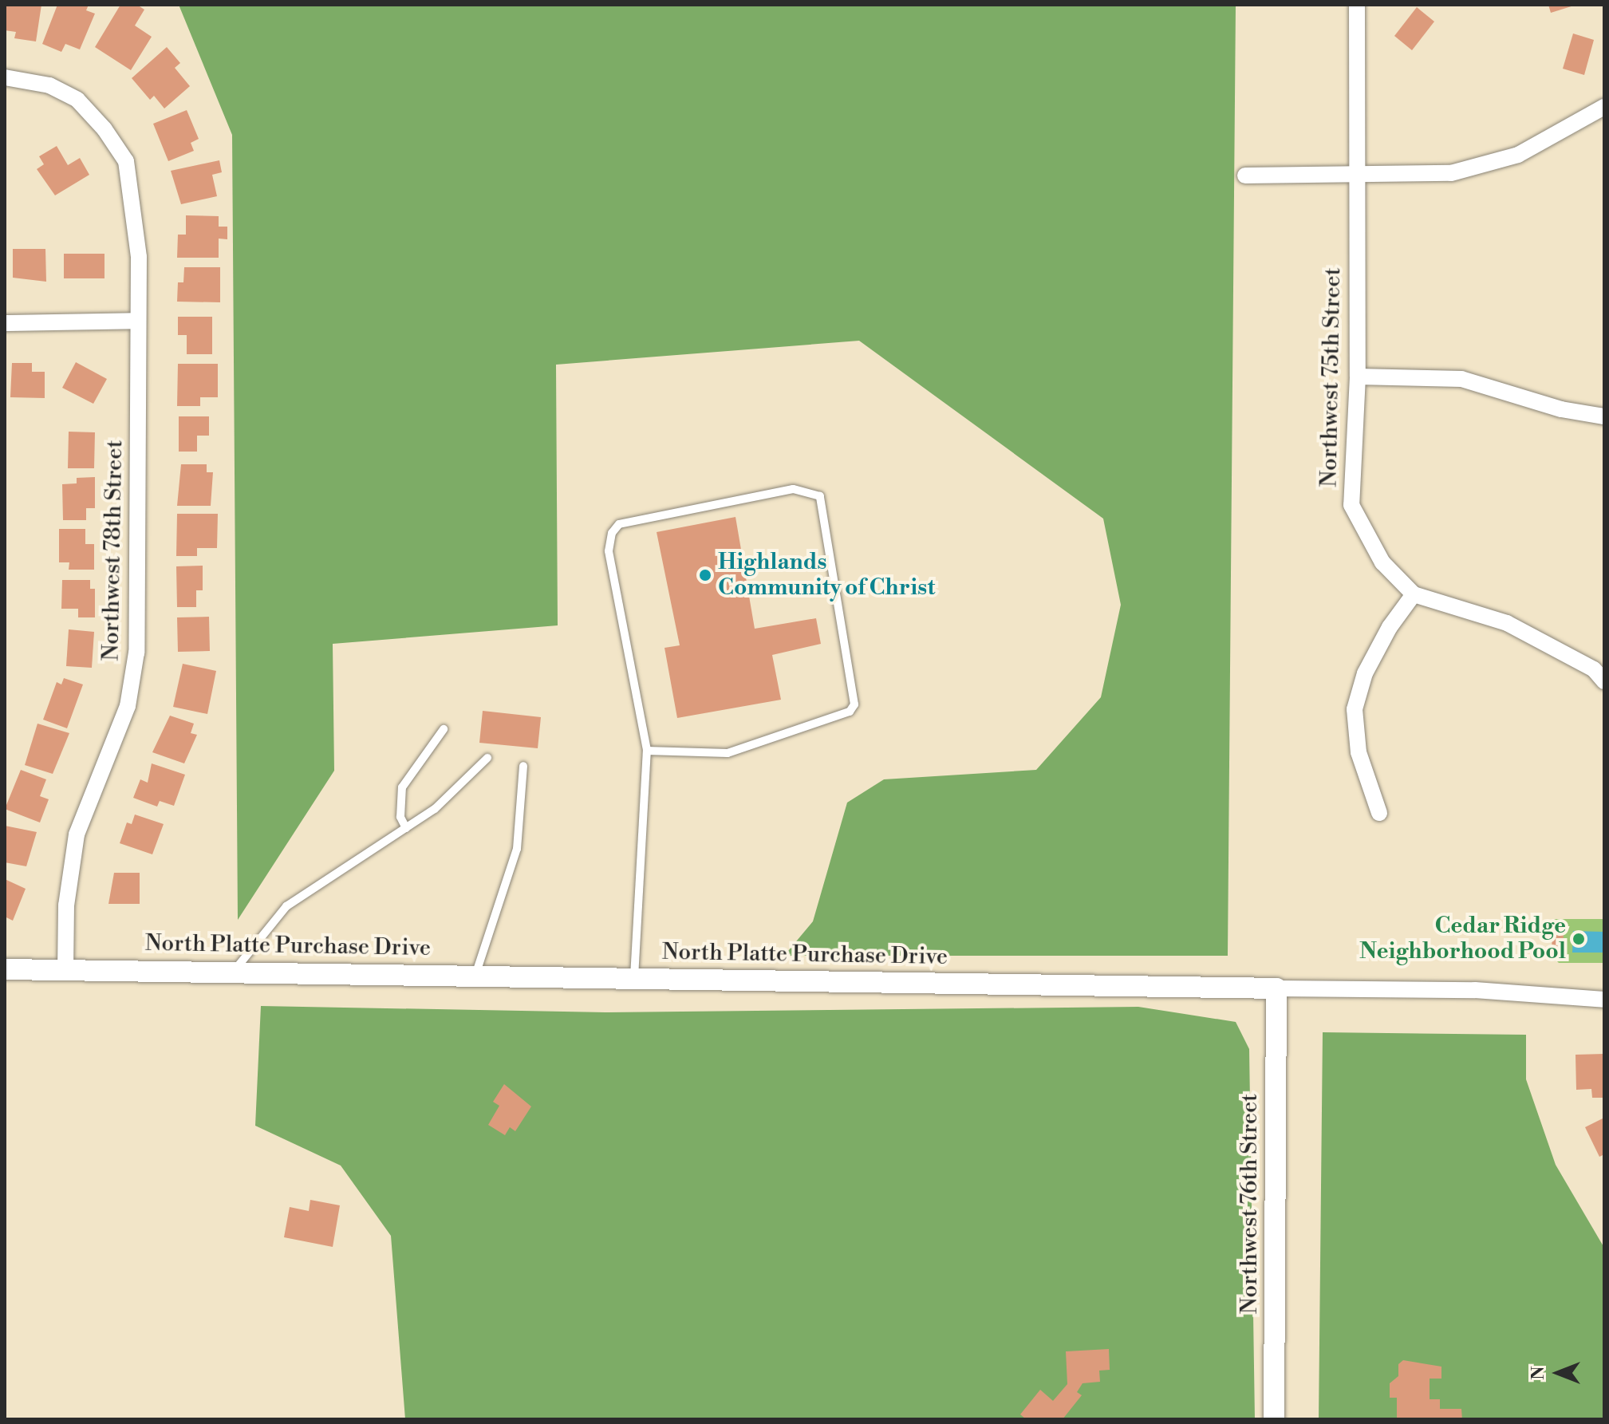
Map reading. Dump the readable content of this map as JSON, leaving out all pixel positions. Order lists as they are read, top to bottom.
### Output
{
  "streets": {
    "street": [
      "Northwest 75th Street",
      "Northwest 78th Street",
      "North Platte Purchase Drive",
      "Northwest 76th Street"
    ]
  },
  "crossings": [
    ["Northwest 78th Street", "North Platte Purchase Drive"],
    ["North Platte Purchase Drive", "Northwest 76th Street"]
  ],
  "places": ["Highlands Community of Christ", "Cedar Ridge Neighborhood Pool"],
  "north": "left"
}
